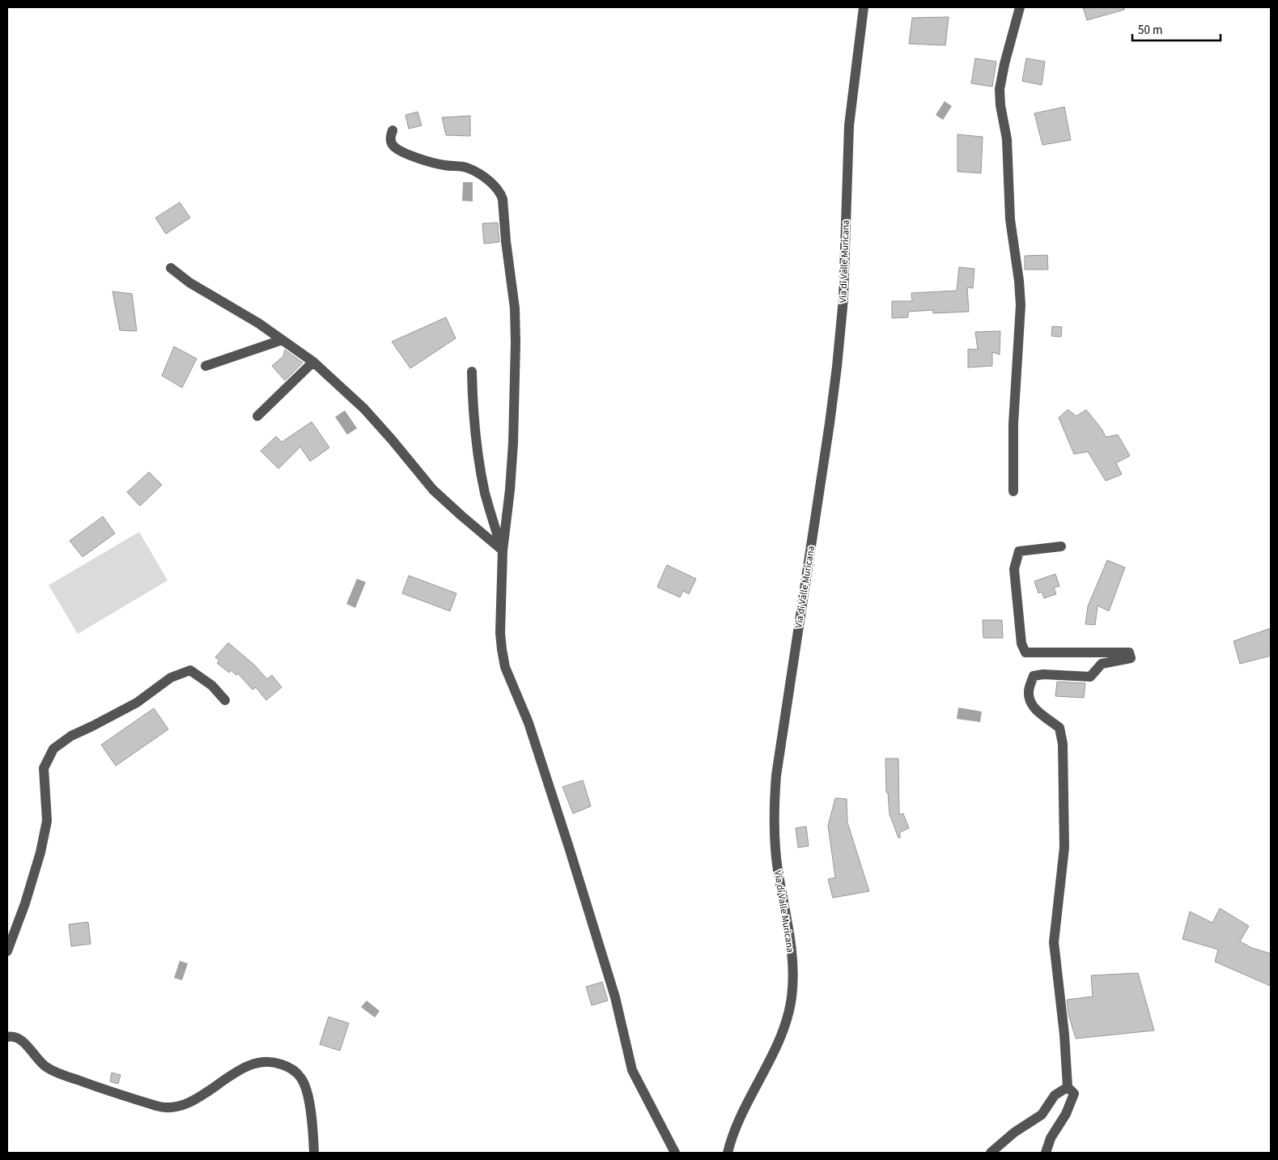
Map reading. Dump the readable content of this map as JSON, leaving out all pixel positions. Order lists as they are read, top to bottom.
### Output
{
  "streets": {
    "street": ["Via di Valle Muricana"]
  },
  "scale_bar": "50 m"
}
